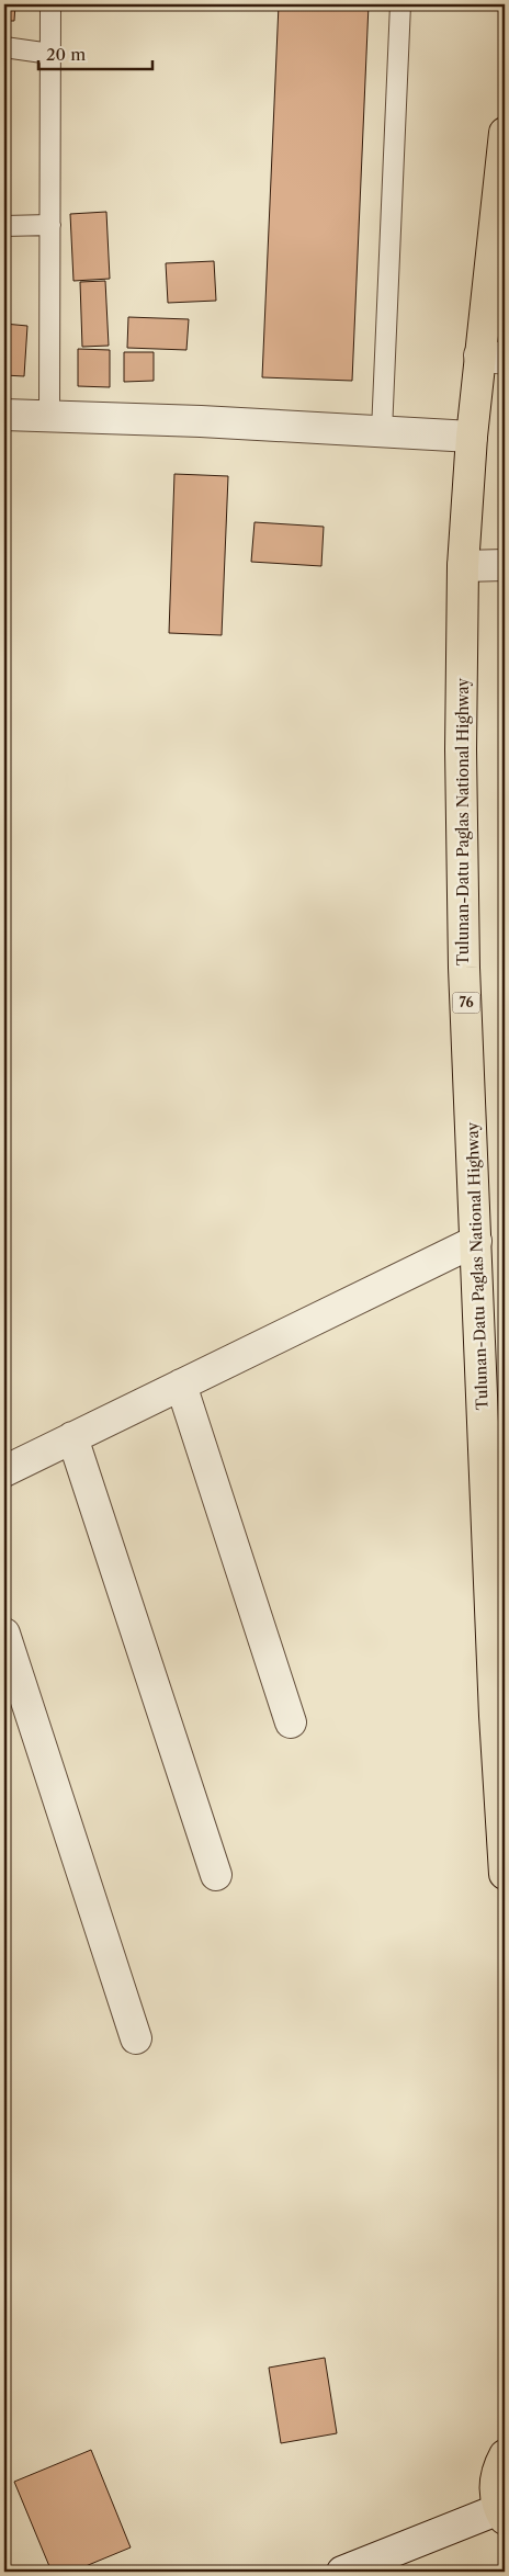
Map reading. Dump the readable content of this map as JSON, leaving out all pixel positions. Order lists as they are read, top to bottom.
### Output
{
  "streets": {
    "highway": ["Tulunan-Datu Paglas National Highway", "76"]
  },
  "scale_bar": "20 m"
}
